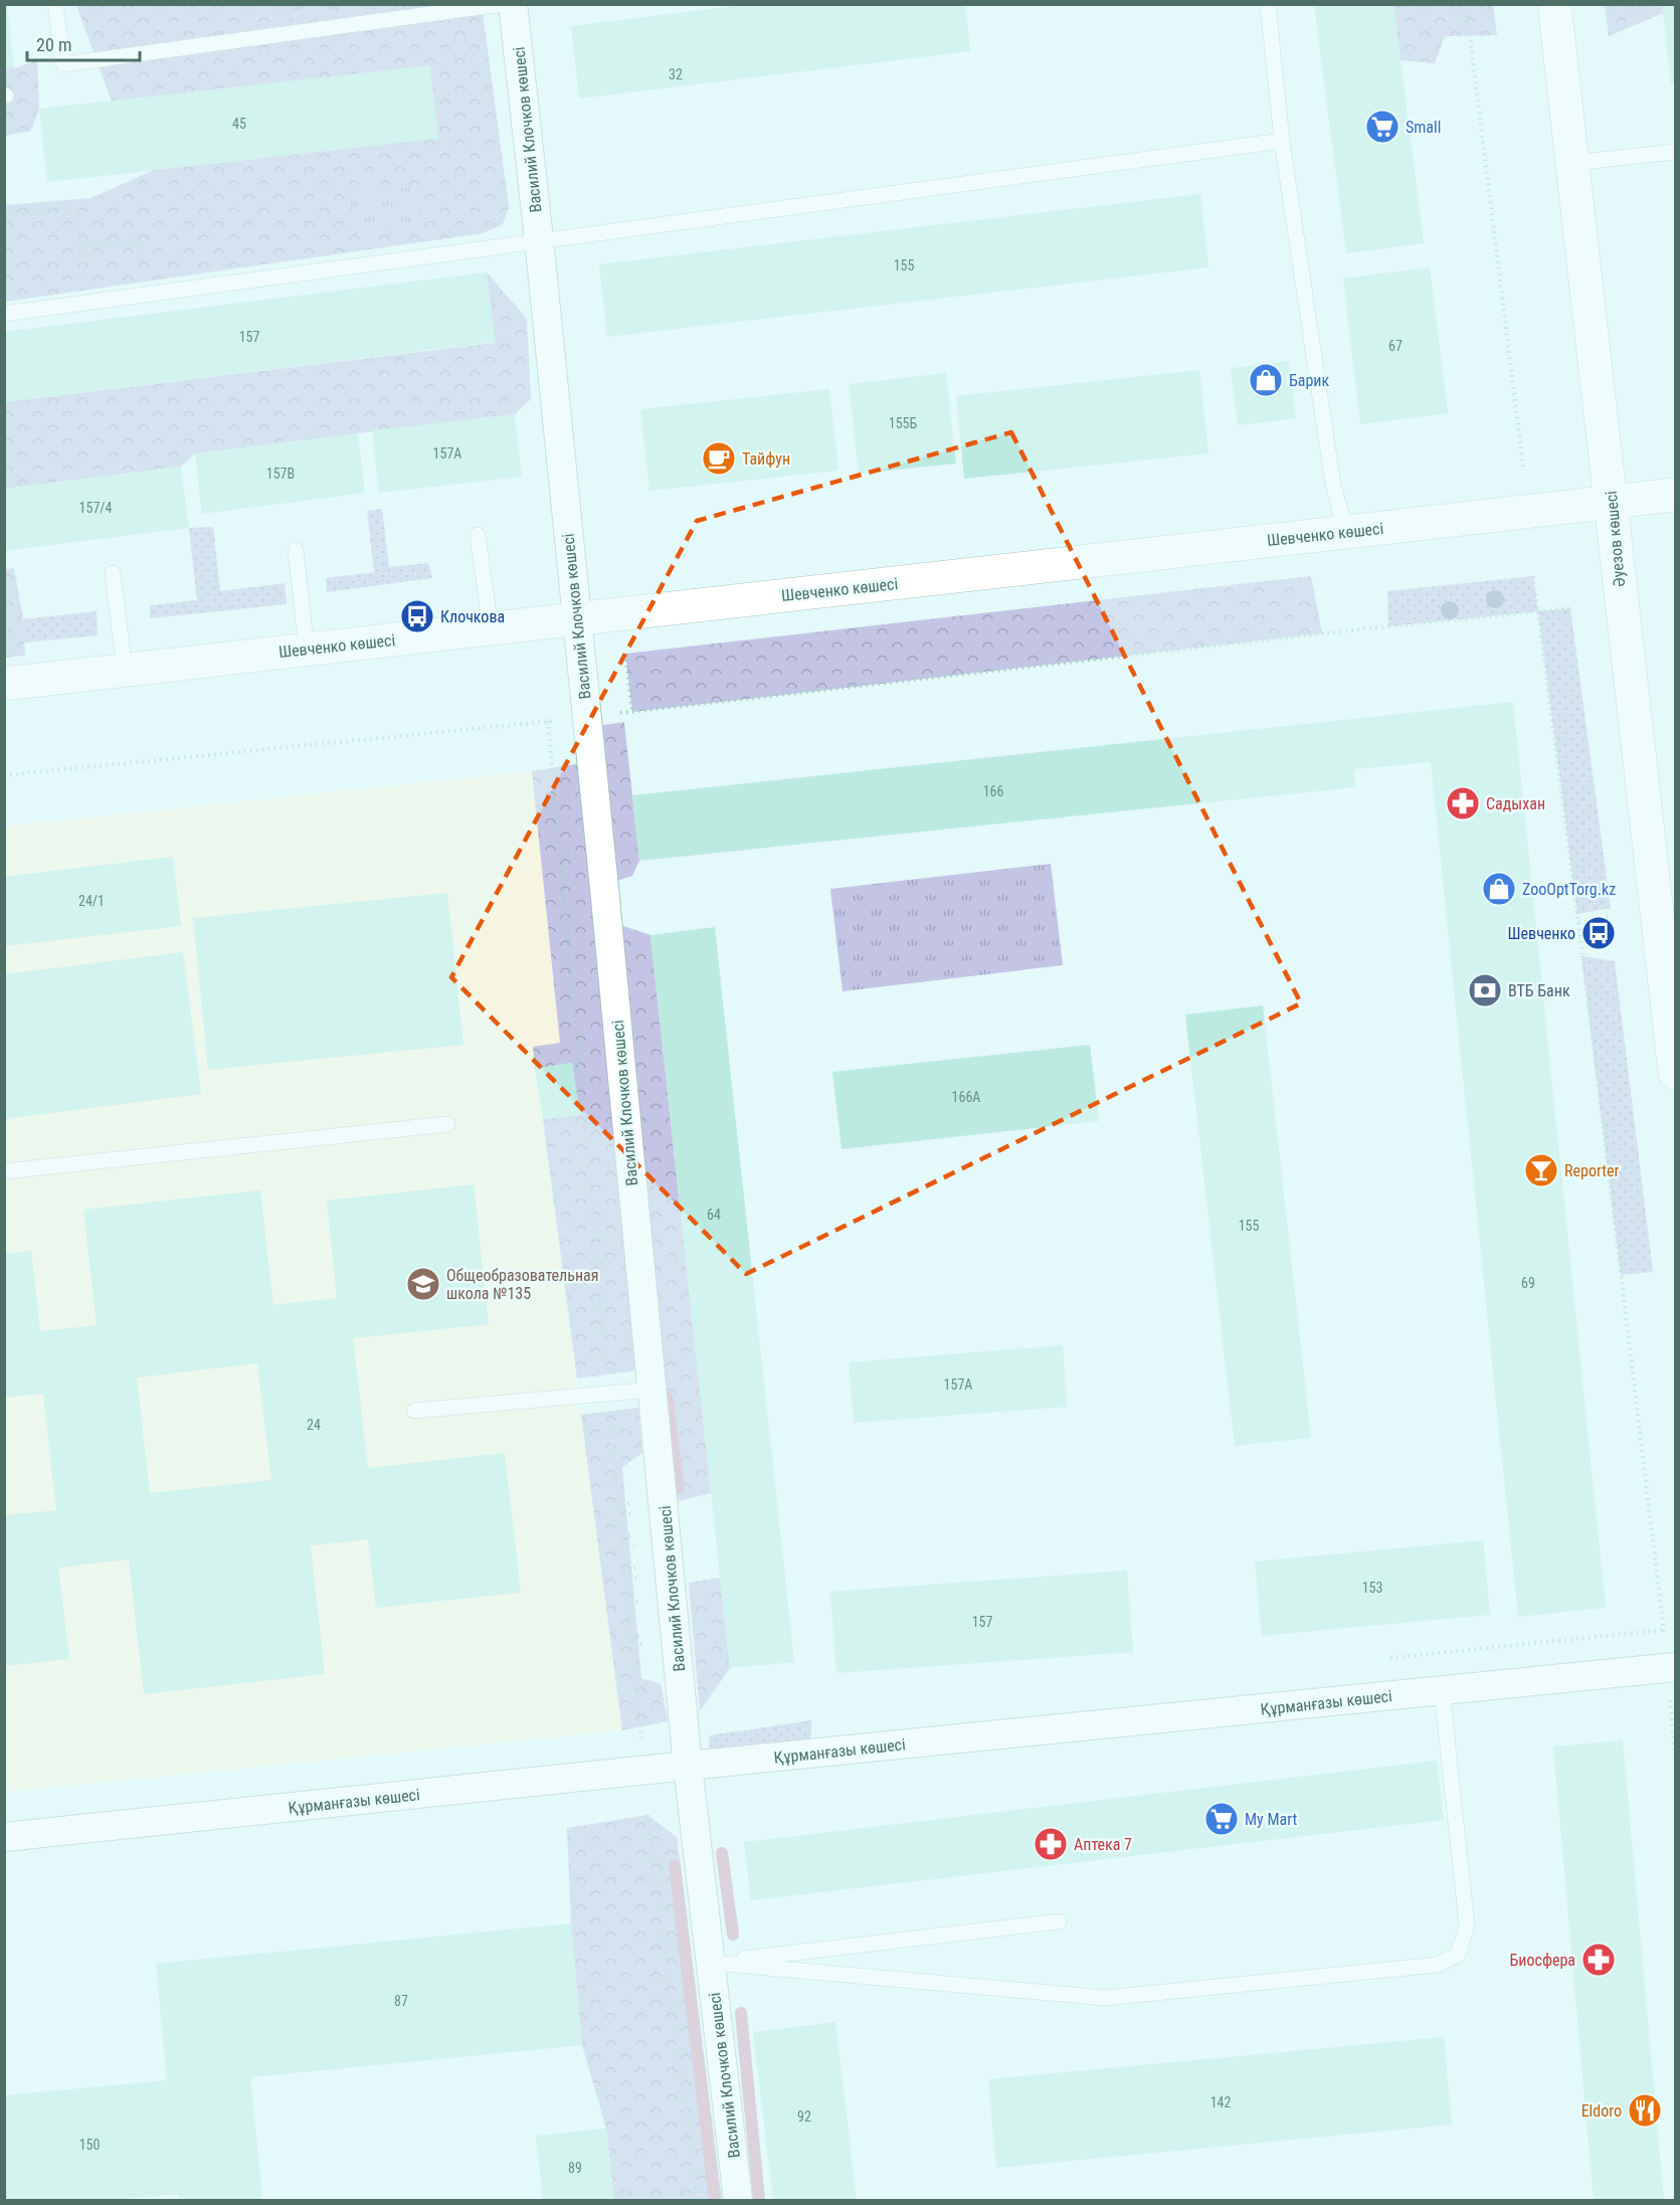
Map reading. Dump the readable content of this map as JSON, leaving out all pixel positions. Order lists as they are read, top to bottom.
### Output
{
  "streets": {
    "street": [
      "Василий Клочков көшесі",
      "Шевченко көшесі",
      "Әуезов көшесі",
      "Құрманғазы көшесі"
    ]
  },
  "crossings": [
    ["Василий Клочков көшесі", "Шевченко көшесі"],
    ["Василий Клочков көшесі", "Құрманғазы көшесі"],
    ["Шевченко көшесі", "Әуезов көшесі"]
  ],
  "places": {
    "supermarket": ["Small", "My Mart"],
    "shop": ["Барик", "ZooOptTorg.kz"],
    "cafe": ["Тайфун"],
    "bus stop": ["Клочкова", "Шевченко"],
    "pharmacy": ["Садыхан", "Аптека 7", "Биосфера"],
    "bank": ["ВТБ Банк"],
    "bar": ["Reporter"],
    "school or university": ["Общеобразовательная школа №135"],
    "restaurant": ["Eldoro"]
  },
  "house_numbers": [
    "32",
    "45",
    "155",
    "157",
    "67",
    "155Б",
    "157А",
    "157В",
    "157/4",
    "166",
    "24/1",
    "166А",
    "64",
    "155",
    "69",
    "157А",
    "24",
    "153",
    "157",
    "87",
    "142",
    "92",
    "150",
    "89"
  ],
  "scale_bar": "20 m"
}
